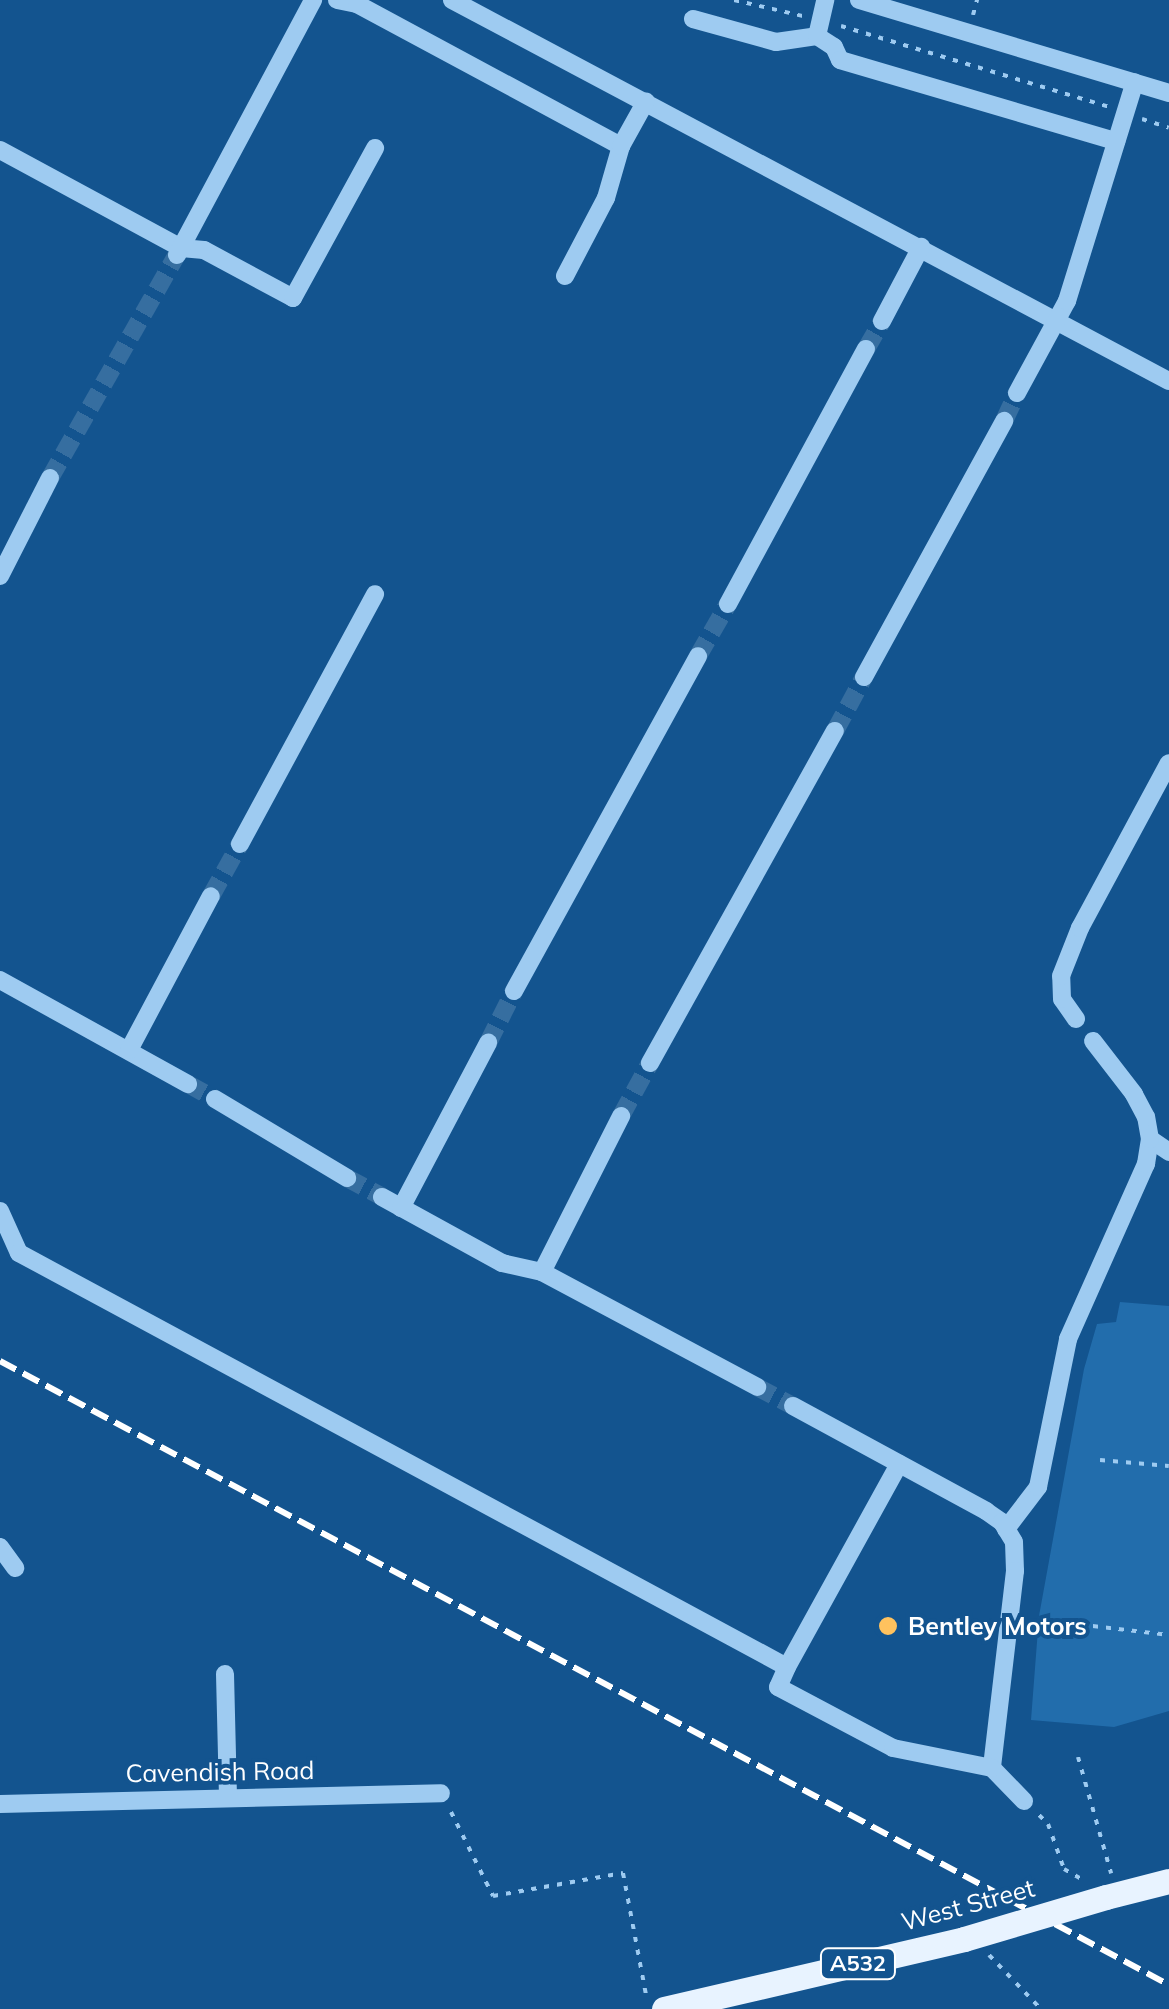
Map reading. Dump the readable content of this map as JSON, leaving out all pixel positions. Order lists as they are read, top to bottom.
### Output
{
  "streets": {
    "main road": ["West Street", "A532"],
    "street": ["Cavendish Road"]
  },
  "places": ["Bentley Motors"]
}
